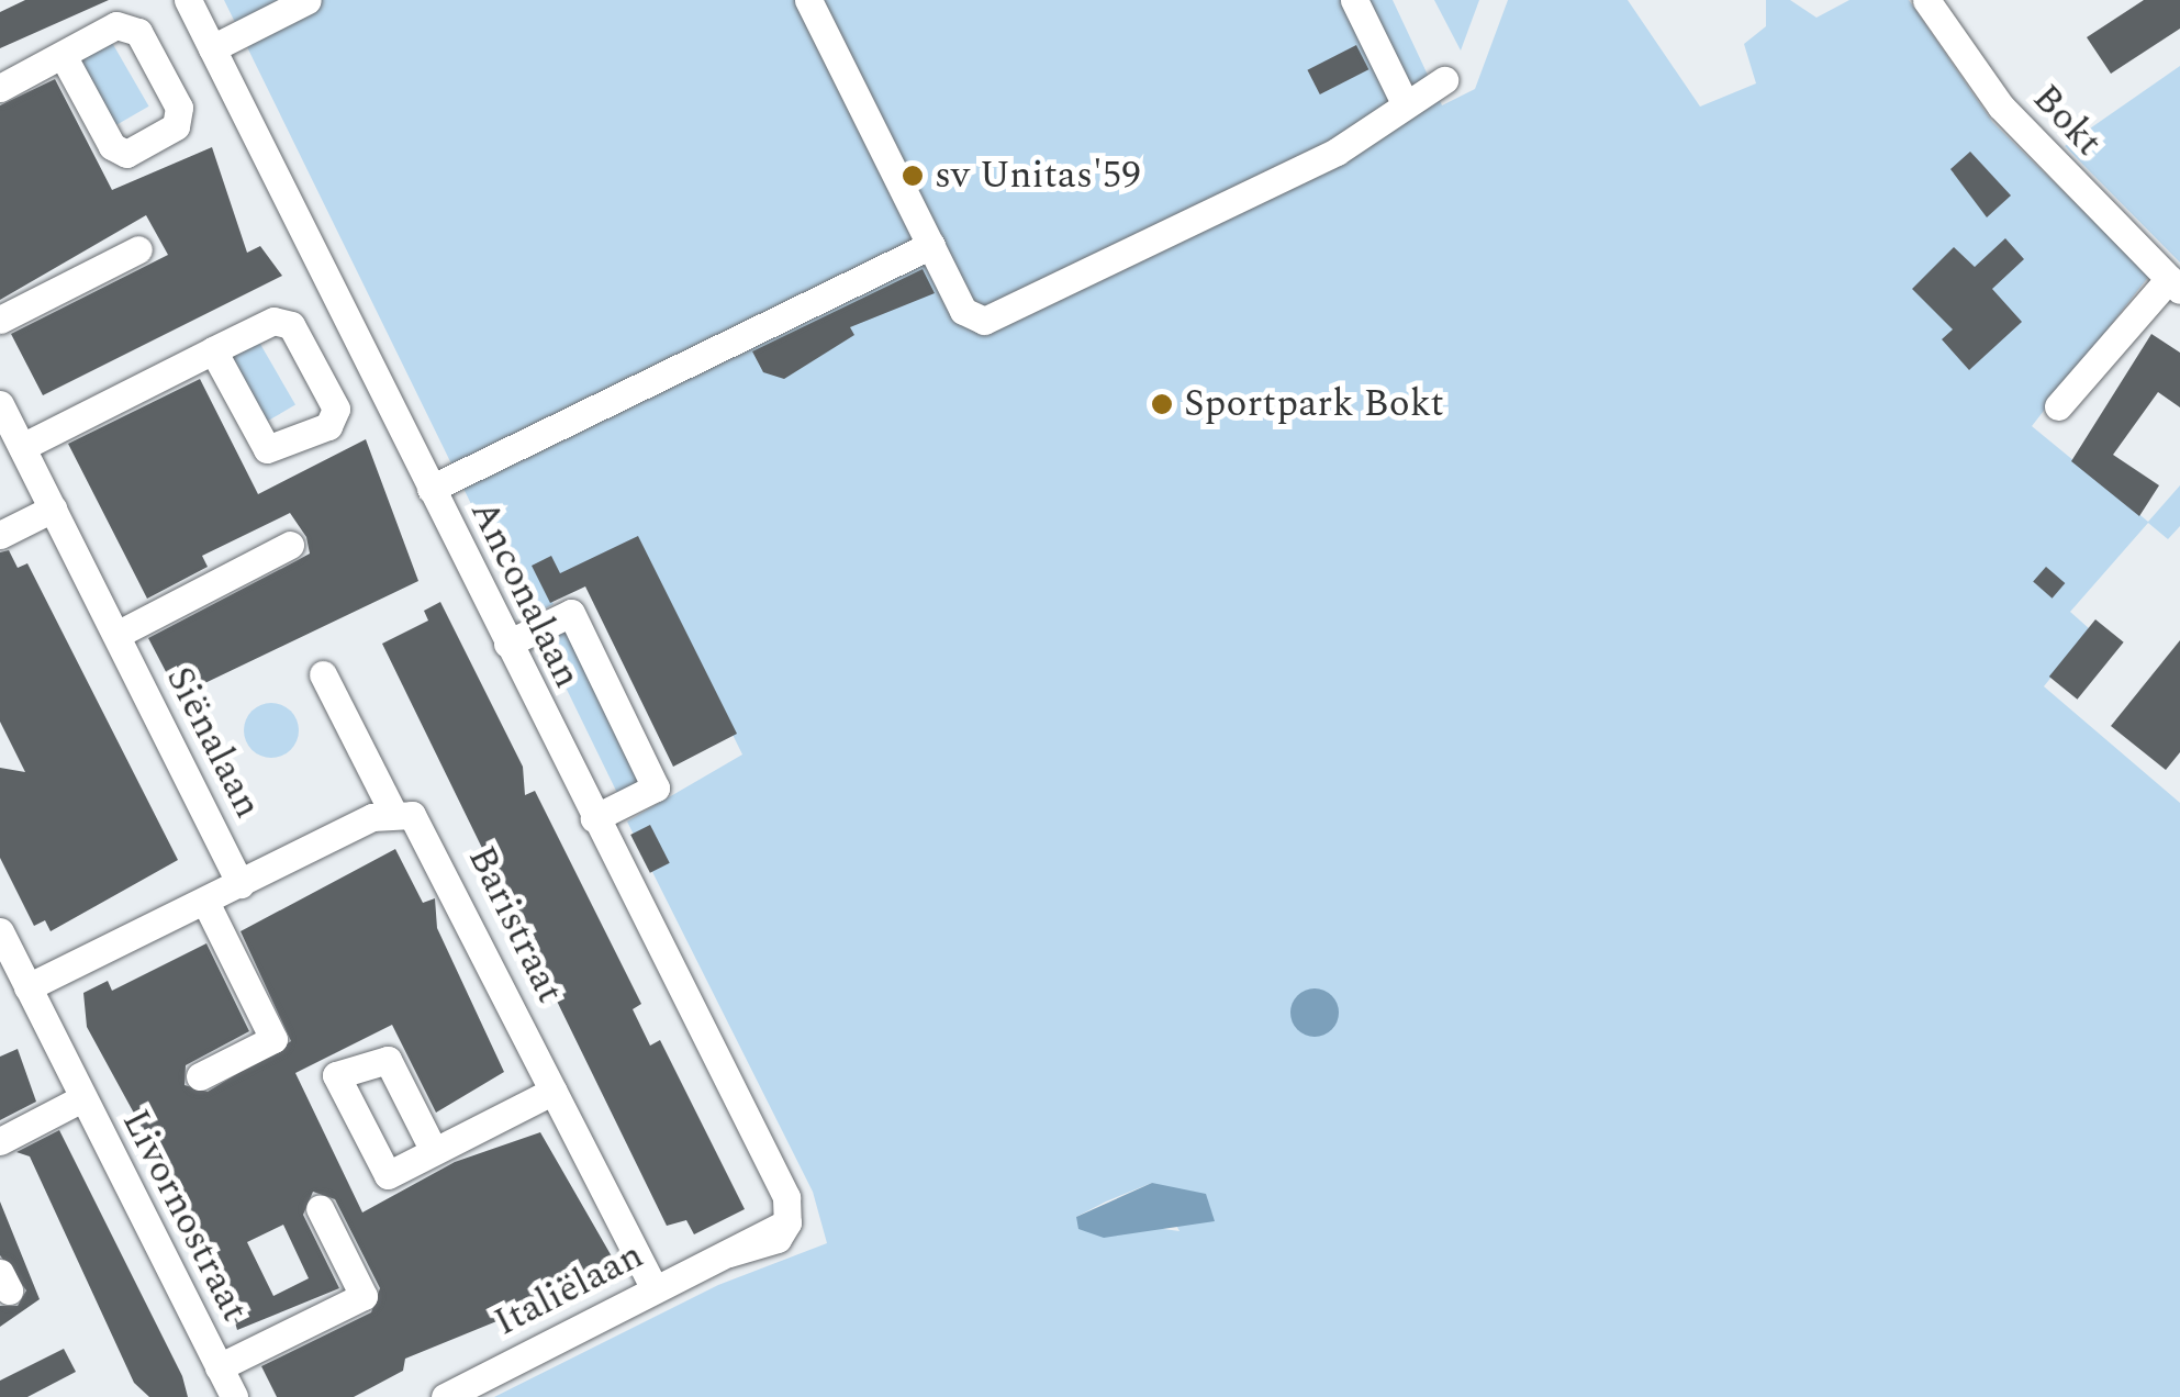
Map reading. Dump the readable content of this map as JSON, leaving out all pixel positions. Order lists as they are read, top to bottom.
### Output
{
  "streets": {
    "street": [
      "Bokt",
      "Anconalaan",
      "Siënalaan",
      "Baristraat",
      "Livornostraat",
      "Italiëlaan"
    ]
  },
  "crossings": [
    ["Anconalaan", "Italiëlaan"],
    ["Baristraat", "Italiëlaan"]
  ],
  "places": ["sv Unitas'59", "Sportpark Bokt"]
}
